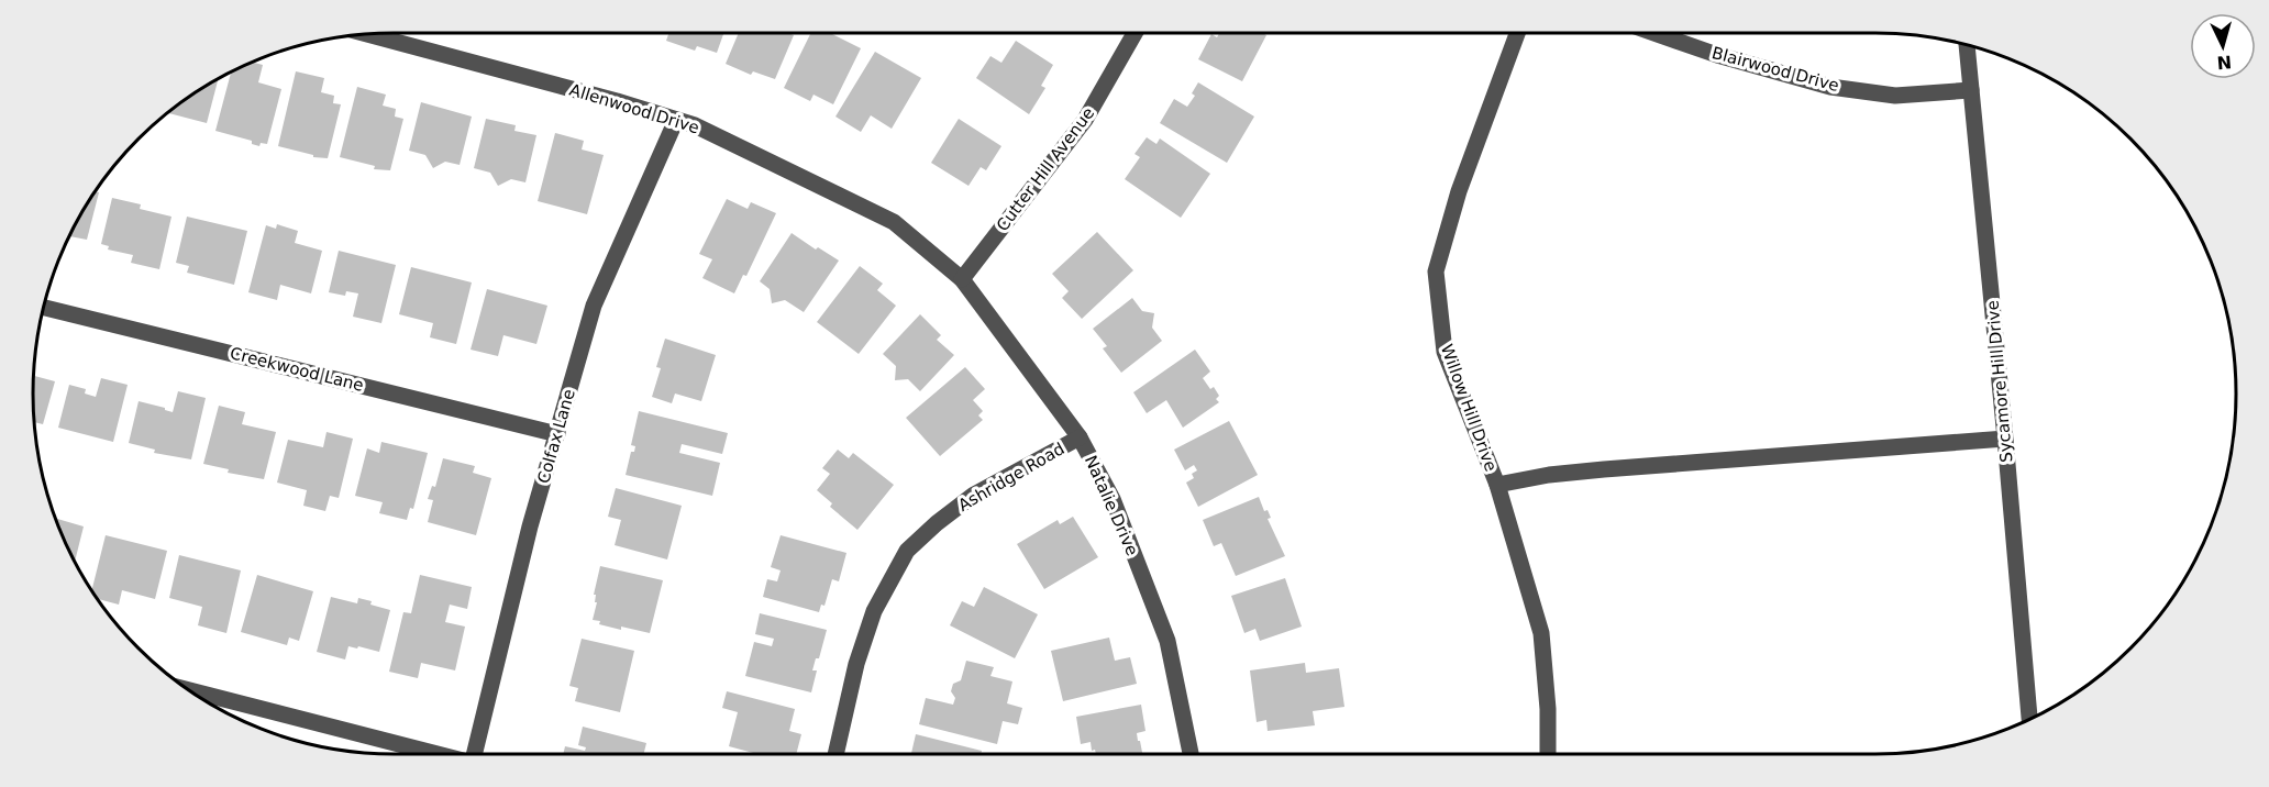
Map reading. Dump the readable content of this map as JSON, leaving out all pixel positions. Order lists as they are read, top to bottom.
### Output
{
  "streets": {
    "street": [
      "Blairwood Drive",
      "Allenwood Drive",
      "Cutter Hill Avenue",
      "Creekwood Lane",
      "Sycamore Hill Drive",
      "Willow Hill Drive",
      "Colfax Lane",
      "Ashridge Road",
      "Natalie Drive"
    ]
  },
  "crossings": [
    ["Blairwood Drive", "Sycamore Hill Drive"],
    ["Allenwood Drive", "Cutter Hill Avenue"],
    ["Allenwood Drive", "Colfax Lane"],
    ["Allenwood Drive", "Natalie Drive"],
    ["Cutter Hill Avenue", "Natalie Drive"],
    ["Creekwood Lane", "Colfax Lane"],
    ["Ashridge Road", "Natalie Drive"]
  ],
  "north": "bottom"
}
